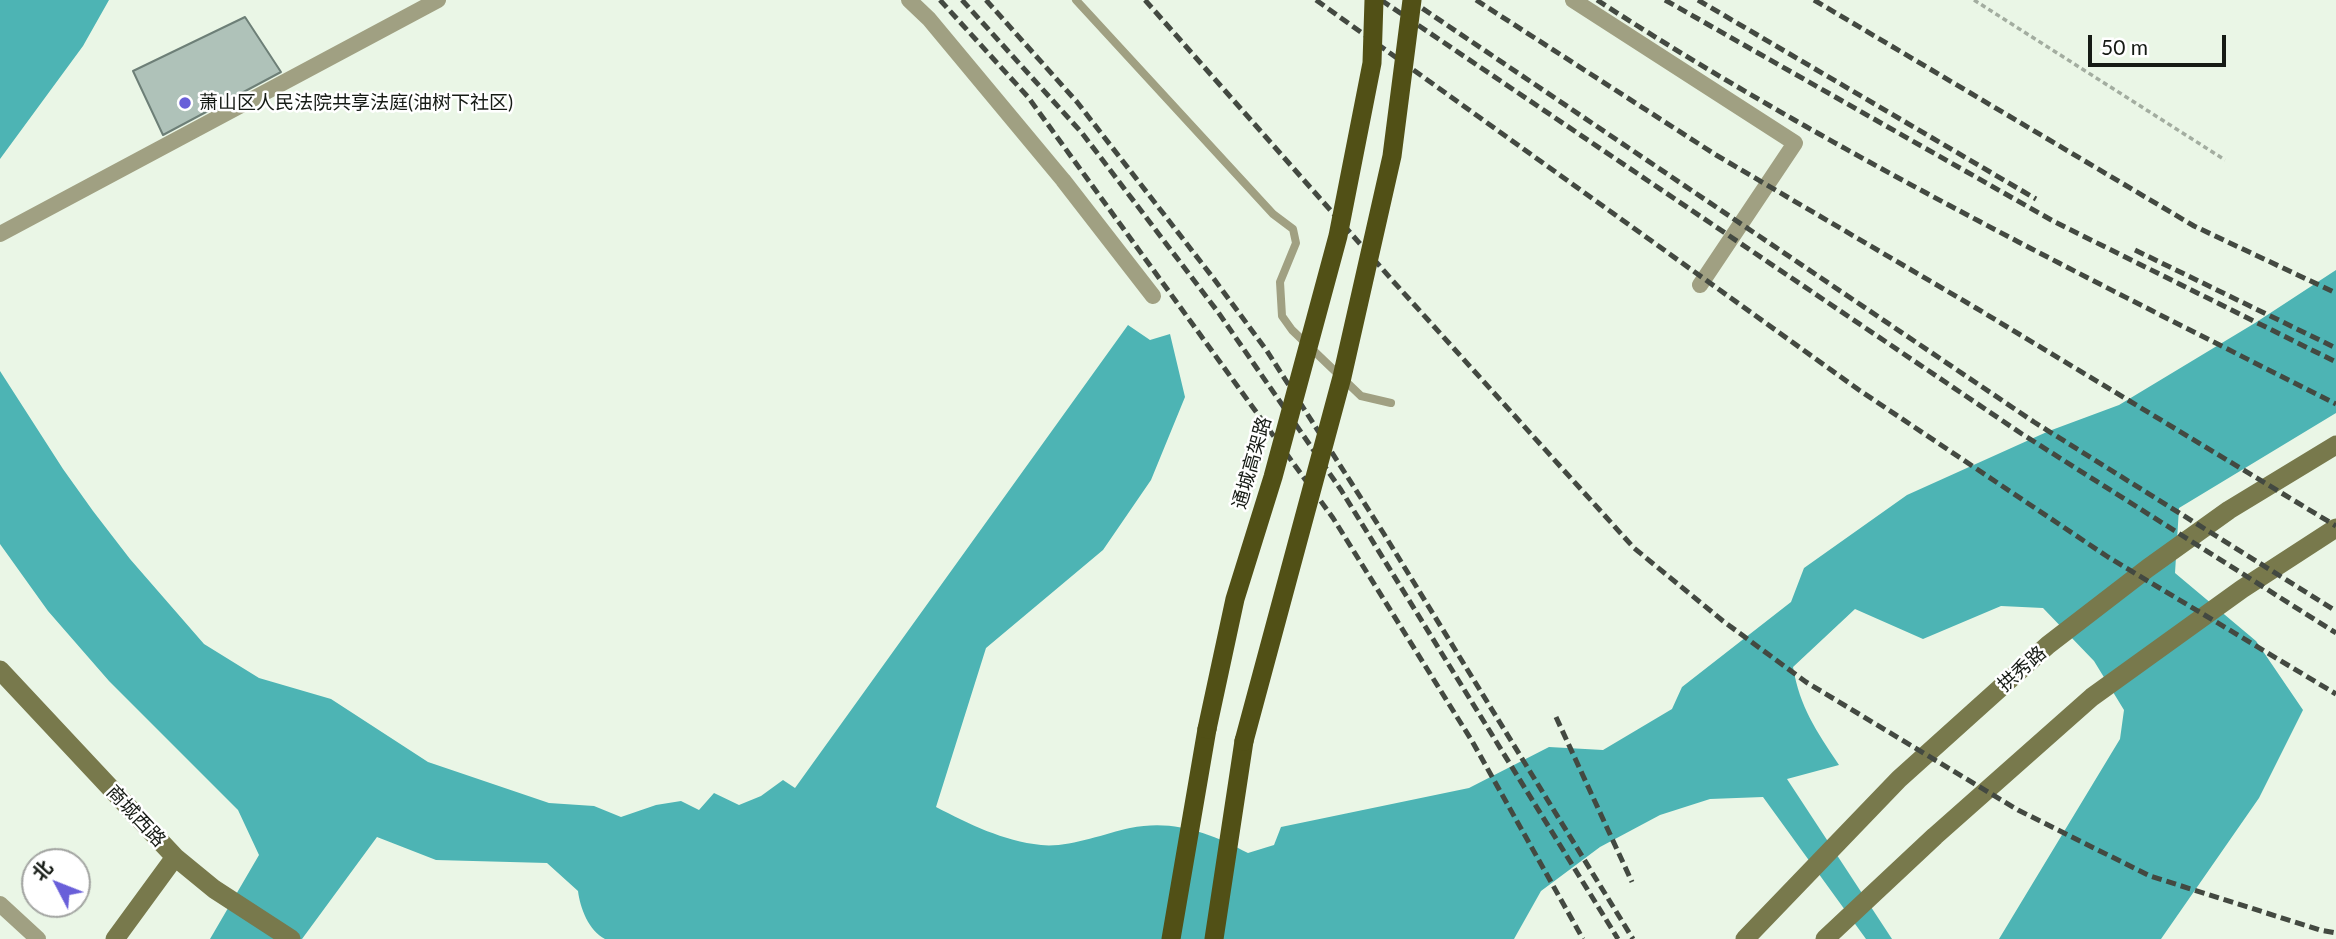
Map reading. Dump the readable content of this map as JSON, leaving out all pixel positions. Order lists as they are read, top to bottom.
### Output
{
  "streets": {
    "highway": ["通城高架路"],
    "main road": ["拱秀路", "商城西路"]
  },
  "places": ["萧山区人民法院共享法庭(油树下社区)"],
  "scale_bar": "50 m",
  "north": "top left"
}
